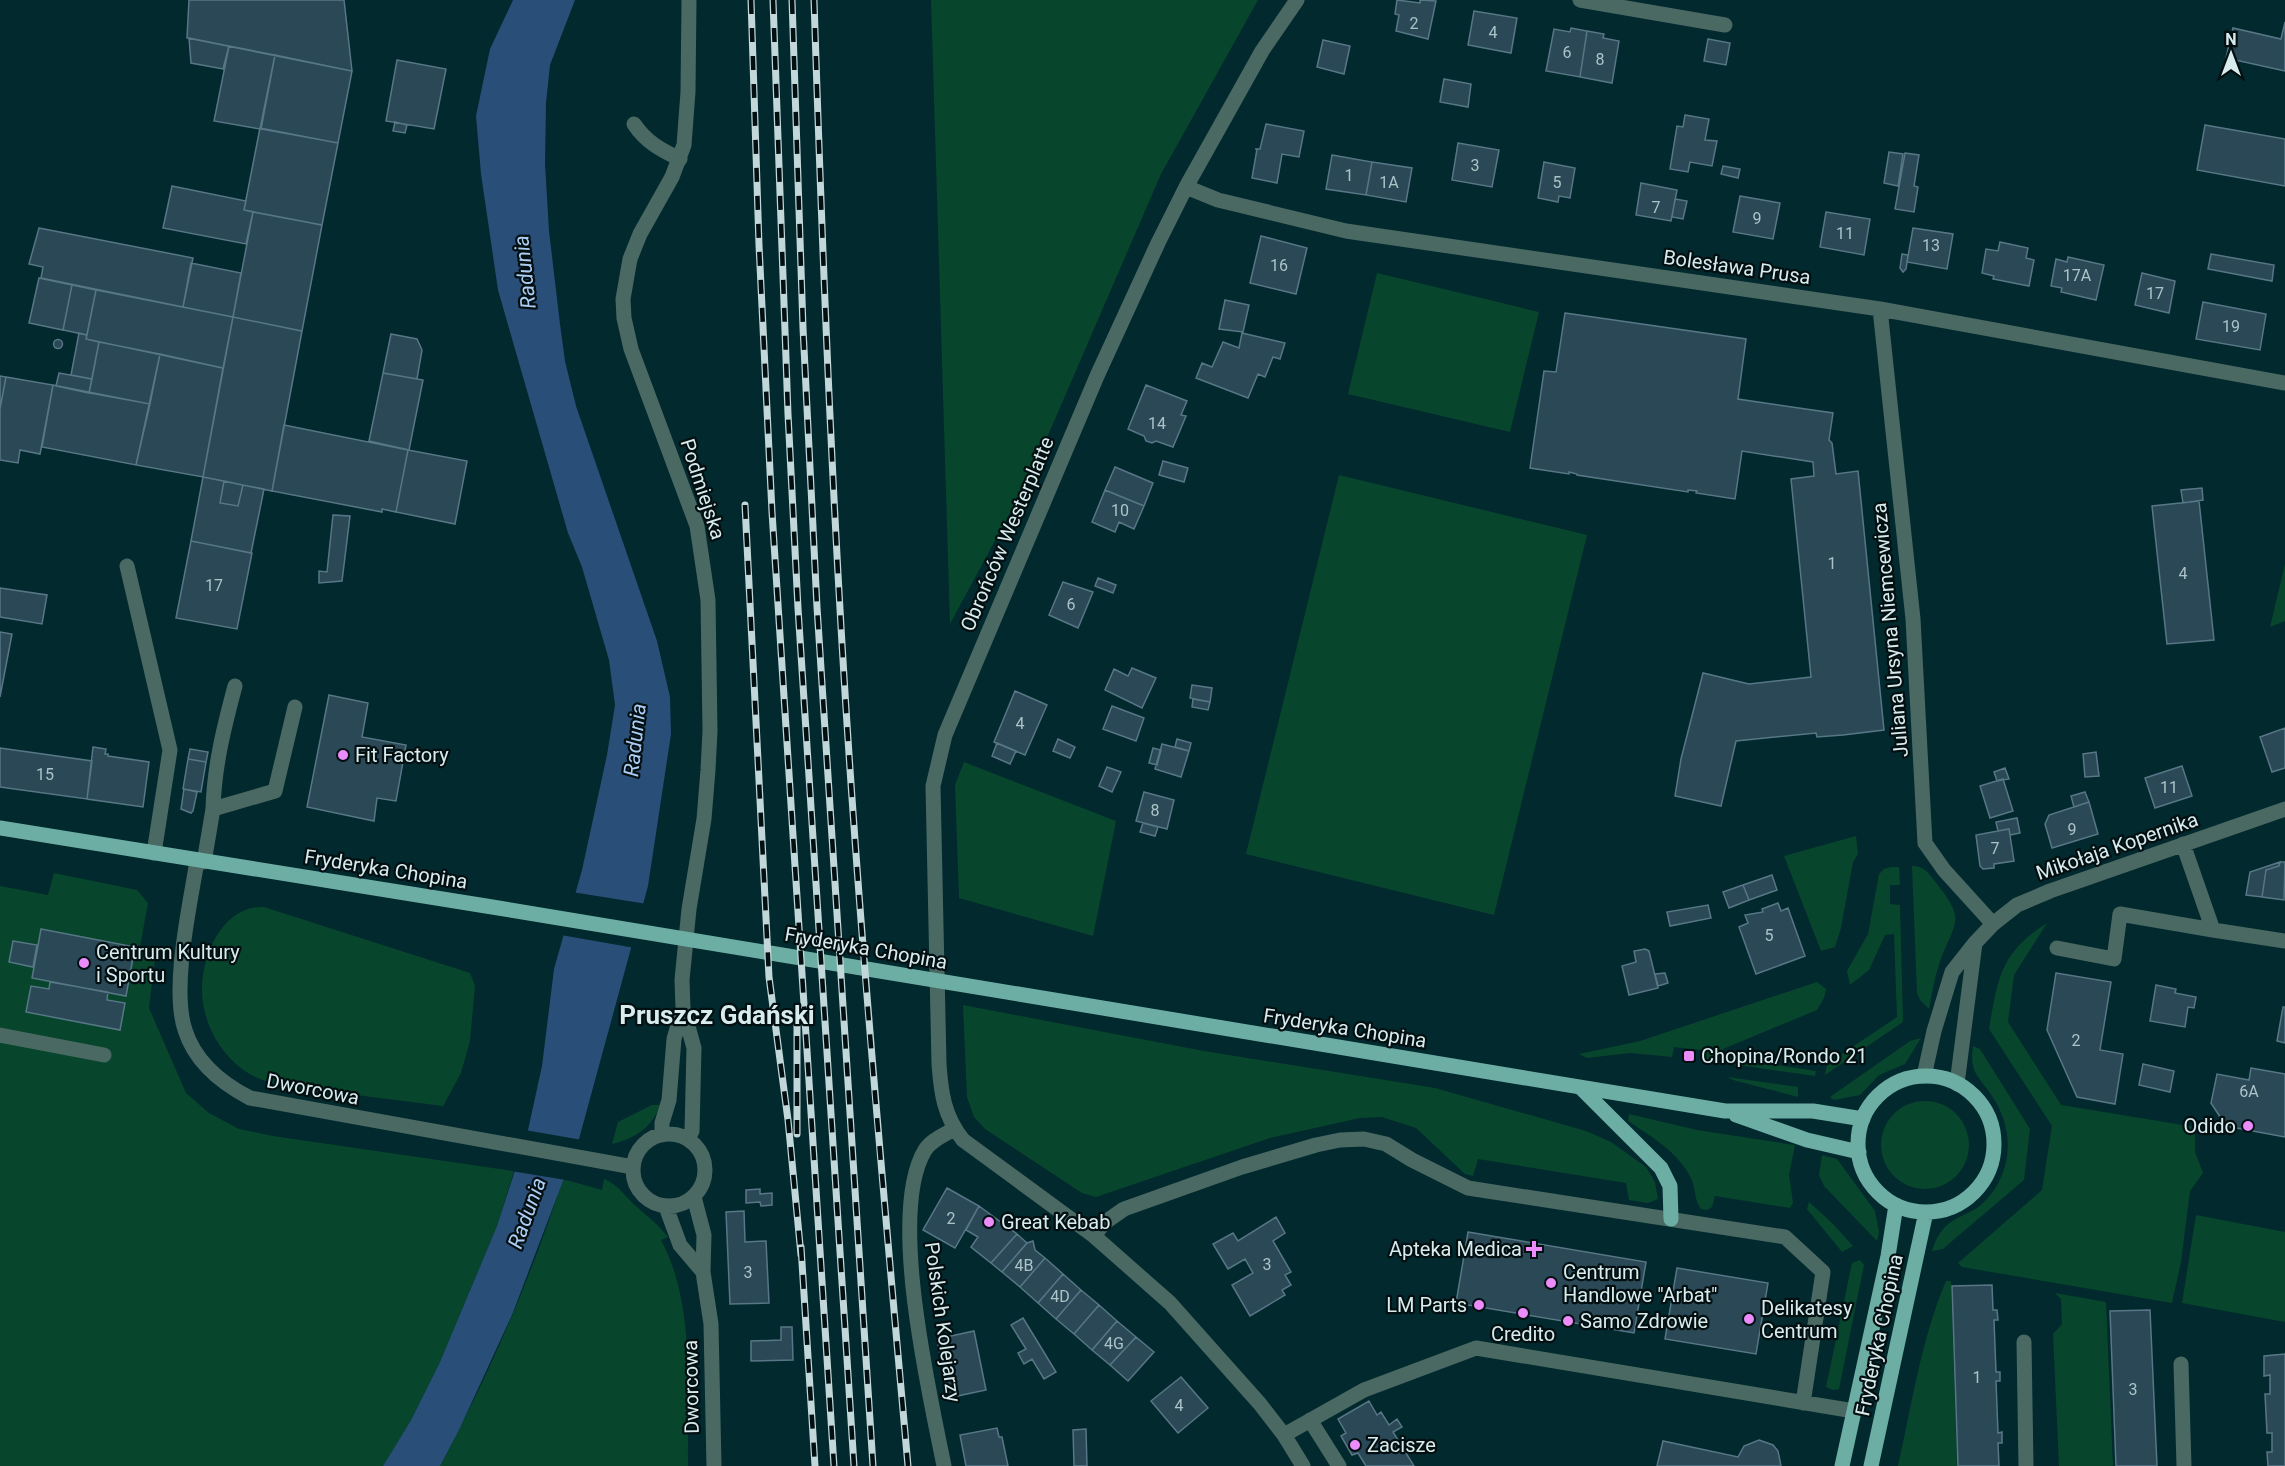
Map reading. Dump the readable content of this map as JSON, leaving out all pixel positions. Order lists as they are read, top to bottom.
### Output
{
  "streets": {
    "main road": ["Fryderyka Chopina"],
    "street": [
      "Bolesława Prusa",
      "Podmiejska",
      "Obrońców Westerplatte",
      "Juliana Ursyna Niemcewicza",
      "Mikołaja Kopernika",
      "Dworcowa",
      "Polskich Kolejarzy"
    ]
  },
  "crossings": [
    ["Bolesława Prusa", "Obrońców Westerplatte"],
    ["Bolesława Prusa", "Juliana Ursyna Niemcewicza"],
    ["Podmiejska", "Dworcowa"],
    ["Obrońców Westerplatte", "Polskich Kolejarzy"],
    ["Juliana Ursyna Niemcewicza", "Mikołaja Kopernika"],
    ["Mikołaja Kopernika", "Fryderyka Chopina"],
    ["Fryderyka Chopina", "Dworcowa"]
  ],
  "districts": ["Pruszcz Gdański"],
  "water": ["Radunia"],
  "places": {
    "other": [
      "Fit Factory",
      "Centrum Kultury i Sportu",
      "Odido",
      "Great Kebab",
      "Centrum Handlowe \"Arbat\"",
      "LM Parts",
      "Credito",
      "Delikatesy Centrum",
      "Samo Zdrowie",
      "Zacisze"
    ],
    "transit": ["Chopina/Rondo 21"],
    "health": ["Apteka Medica"]
  },
  "house_numbers": [
    "2",
    "4",
    "6",
    "8",
    "3",
    "1",
    "1A",
    "5",
    "7",
    "9",
    "11",
    "13",
    "16",
    "17A",
    "17",
    "19",
    "14",
    "10",
    "1",
    "4",
    "17",
    "6",
    "4",
    "15",
    "11",
    "8",
    "9",
    "7",
    "5",
    "2",
    "6A",
    "2",
    "3",
    "4B",
    "3",
    "4D",
    "4G",
    "1",
    "3",
    "4"
  ],
  "north": "top"
}
